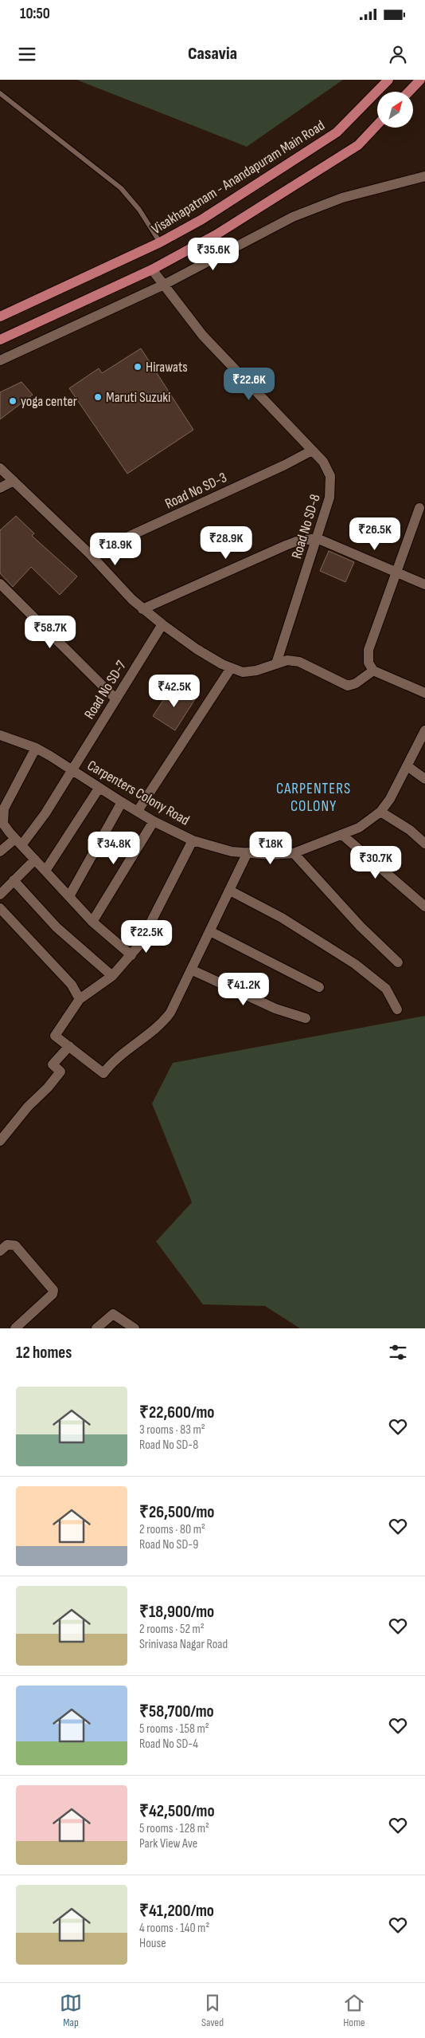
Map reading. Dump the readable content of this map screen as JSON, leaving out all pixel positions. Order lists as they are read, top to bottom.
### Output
{
  "streets": {
    "main road": ["Visakhapatnam - Anandapuram Main Road"],
    "street": [
      "Road No SD-3",
      "Road No SD-8",
      "Road No SD-7",
      "Carpenters Colony Road"
    ]
  },
  "crossings": [
    ["Road No SD-3", "Road No SD-8"],
    ["Road No SD-7", "Carpenters Colony Road"]
  ],
  "districts": ["CARPENTERS COLONY"],
  "places": ["Hirawats", "Maruti Suzuki", "yoga center"],
  "north": "top right",
  "page": {
    "status": "10:50",
    "header": "Casavia",
    "price": [
      "₹35.6K",
      "₹22.6K",
      "₹26.5K",
      "₹28.9K",
      "₹18.9K",
      "₹58.7K",
      "₹42.5K",
      "₹34.8K",
      "₹18K",
      "₹30.7K",
      "₹22.5K",
      "₹41.2K"
    ],
    "heading": "12 homes",
    "list": [
      {
        "name": "₹22,600/mo",
        "note": "3 rooms · 83 m² · Road No SD-8"
      },
      {
        "name": "₹26,500/mo",
        "note": "2 rooms · 80 m² · Road No SD-9"
      },
      {
        "name": "₹18,900/mo",
        "note": "2 rooms · 52 m² · Srinivasa Nagar Road"
      },
      {
        "name": "₹58,700/mo",
        "note": "5 rooms · 158 m² · Road No SD-4"
      },
      {
        "name": "₹42,500/mo",
        "note": "5 rooms · 128 m² · Park View Ave"
      },
      {
        "name": "₹41,200/mo",
        "note": "4 rooms · 140 m² · House"
      }
    ],
    "tabs": ["Map", "Saved", "Home"]
  }
}
